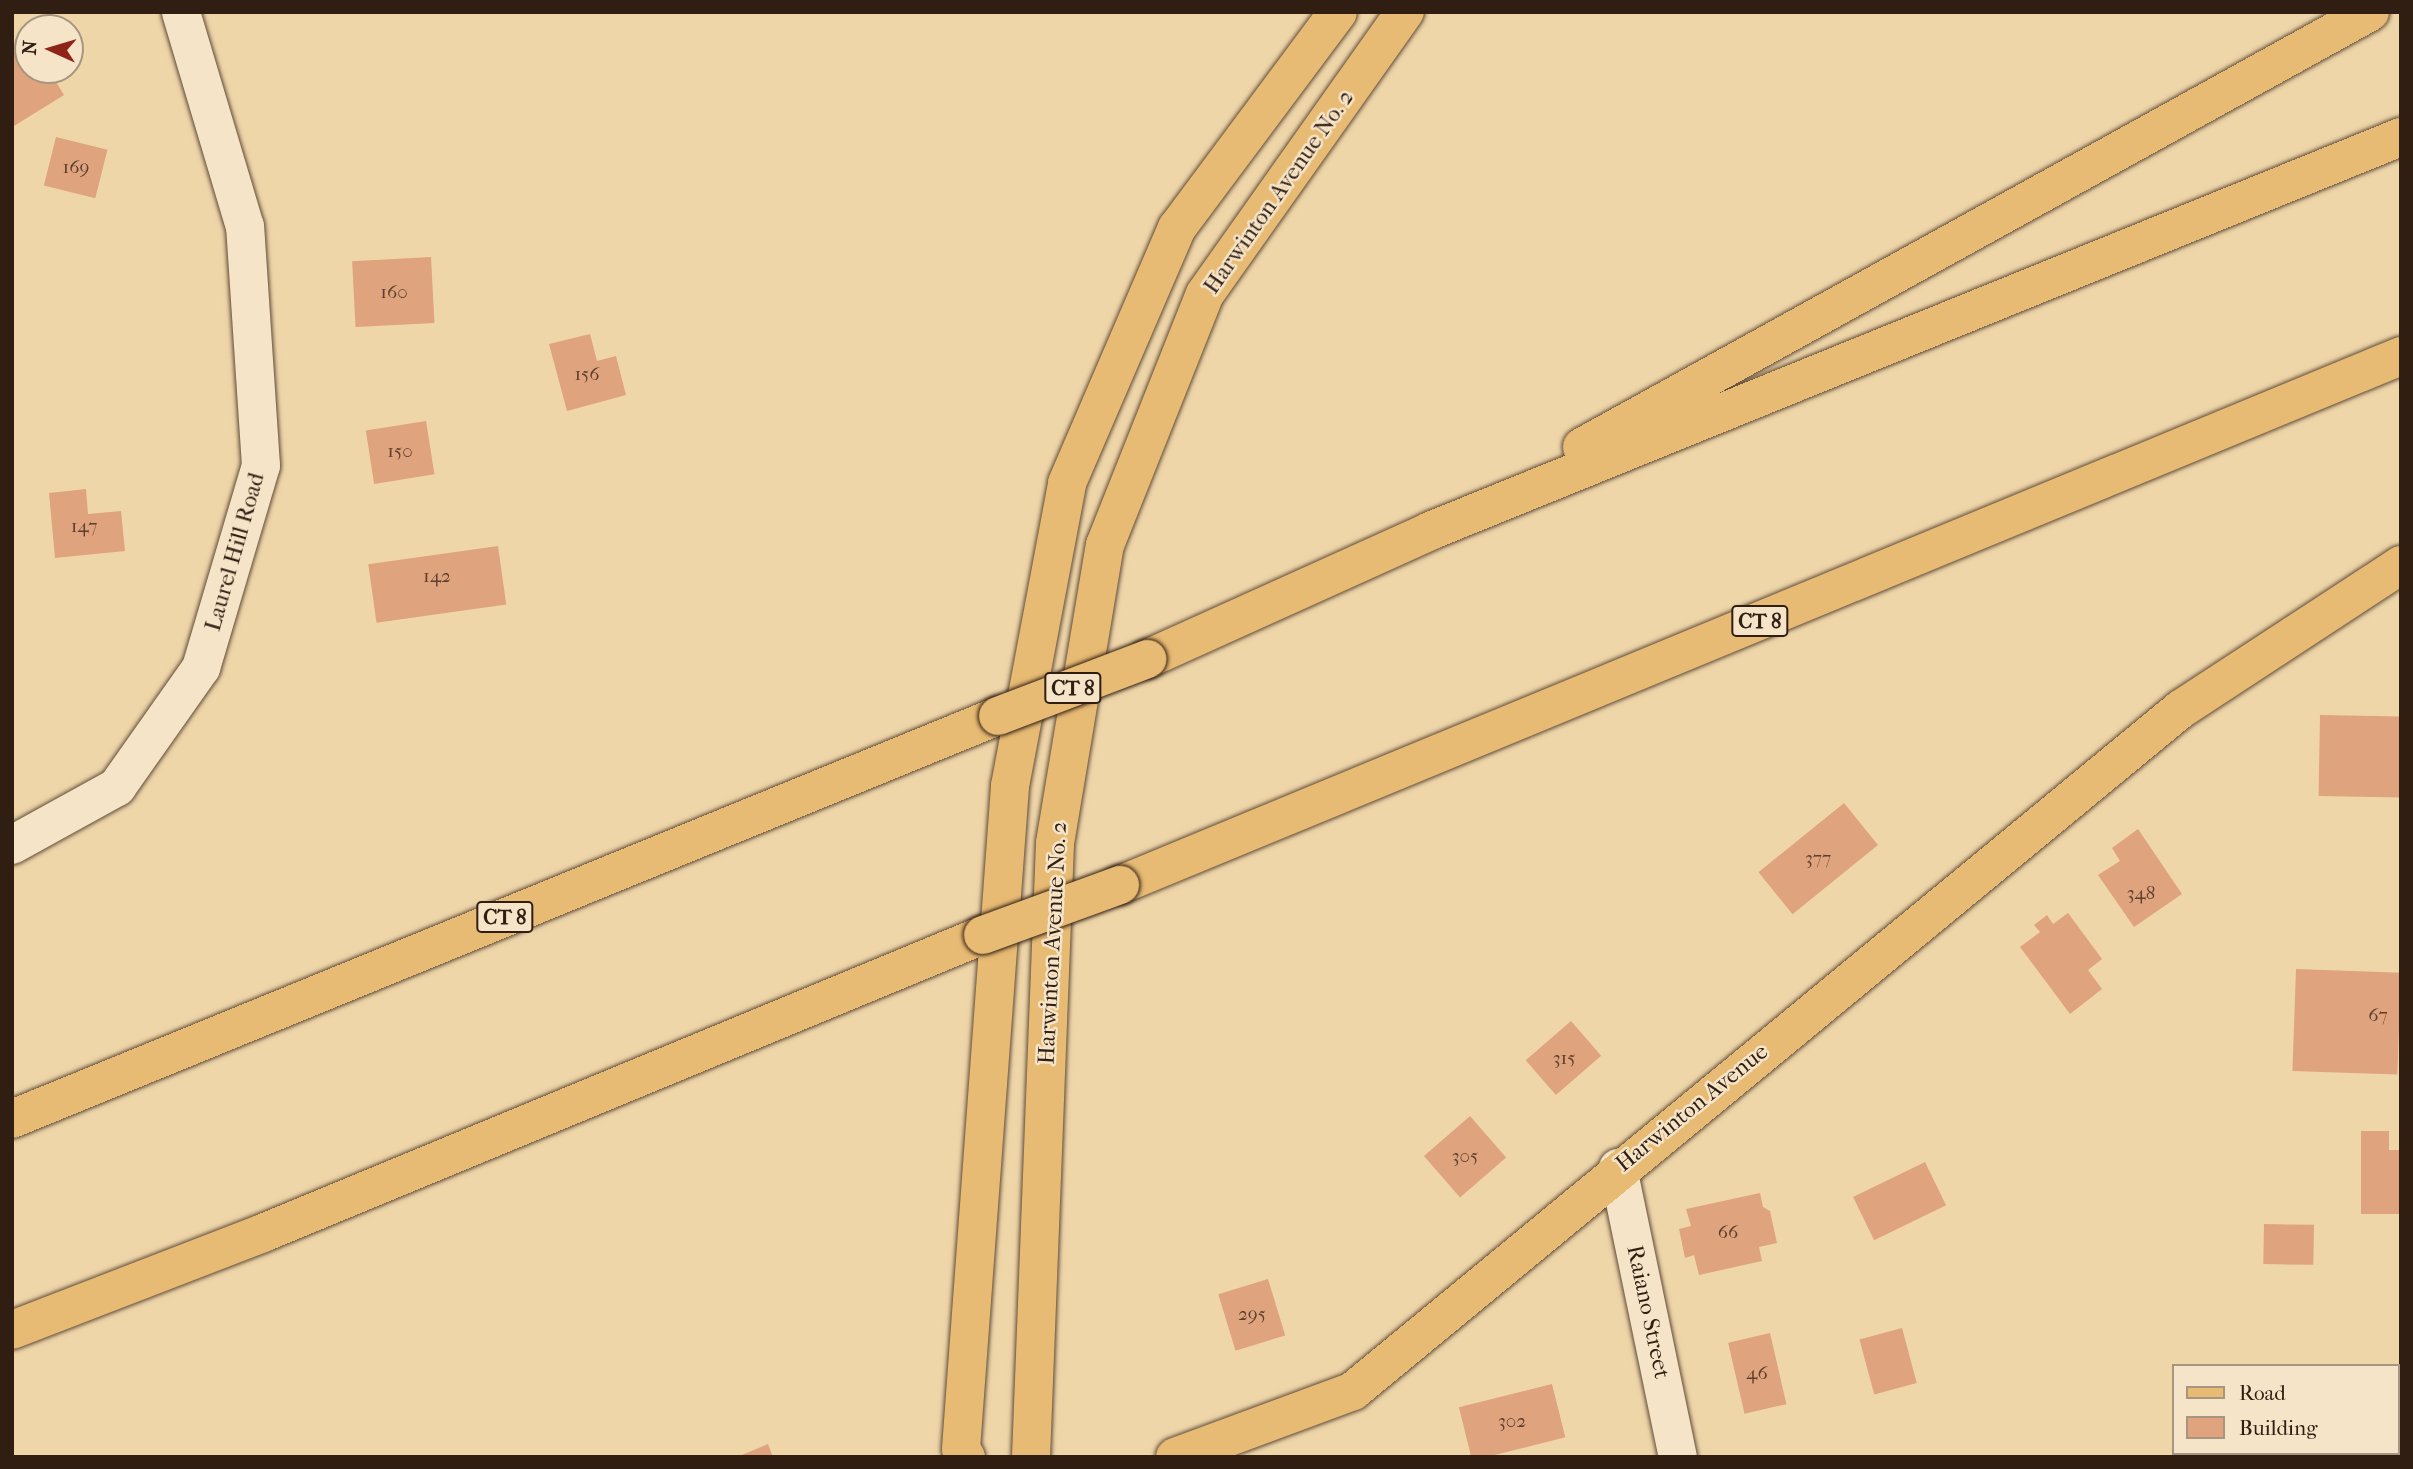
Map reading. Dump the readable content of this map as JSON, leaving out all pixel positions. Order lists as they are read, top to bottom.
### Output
{
  "streets": {
    "main road": ["Harwinton Avenue No. 2", "CT 8", "Harwinton Avenue"],
    "street": ["Laurel Hill Road", "Raiano Street"]
  },
  "crossings": [
    ["Harwinton Avenue", "Raiano Street"]
  ],
  "house_numbers": [
    "169",
    "160",
    "156",
    "150",
    "147",
    "142",
    "377",
    "348",
    "67",
    "315",
    "305",
    "66",
    "295",
    "46",
    "302"
  ],
  "legend": ["Road", "Building"],
  "north": "left"
}
